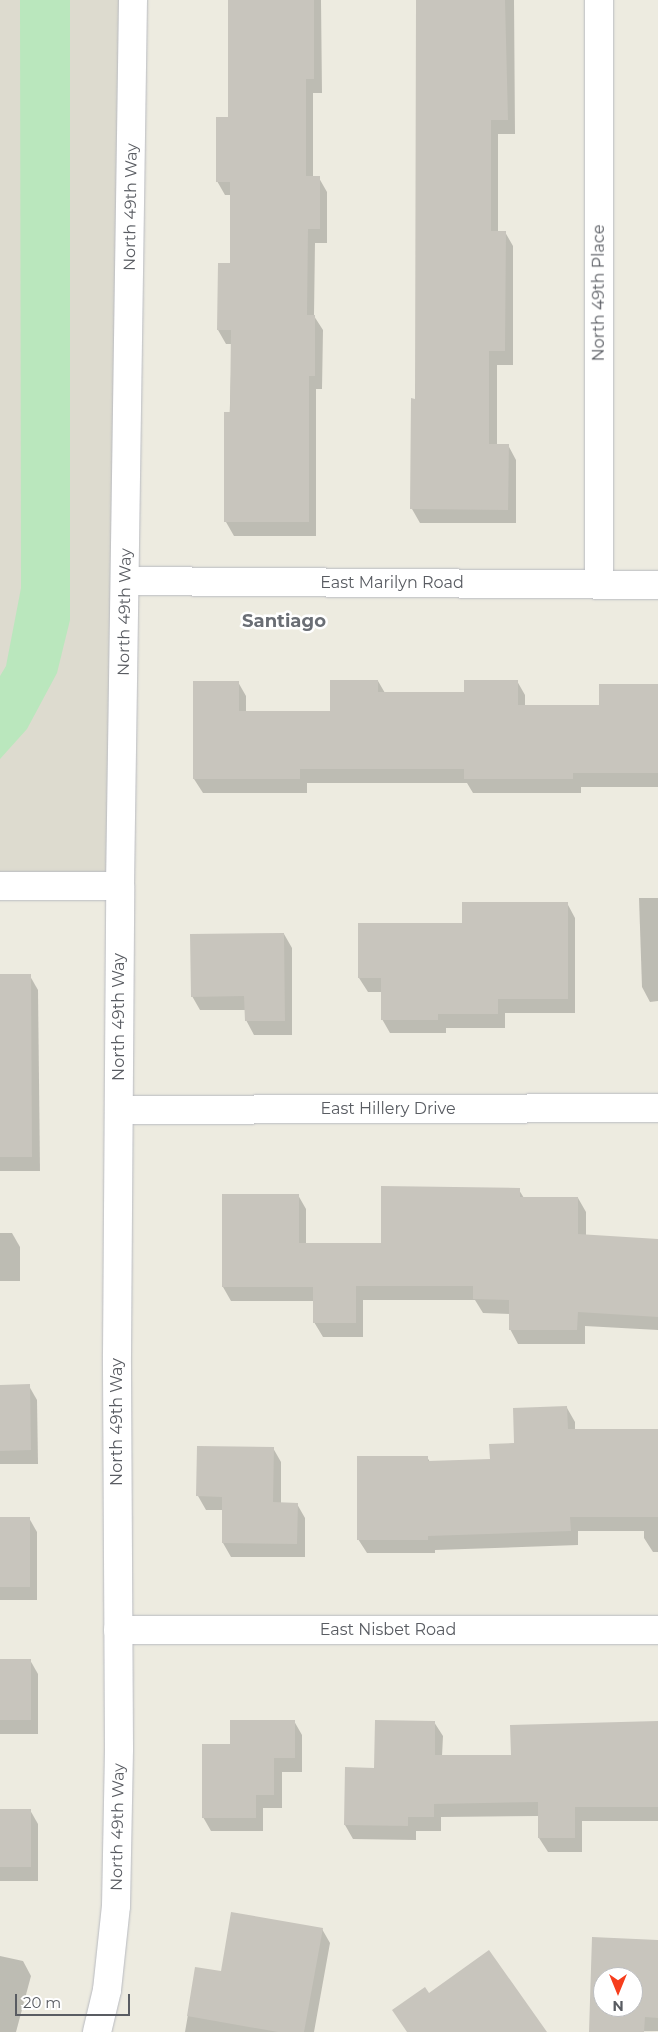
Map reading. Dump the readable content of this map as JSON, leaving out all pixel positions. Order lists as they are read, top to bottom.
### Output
{
  "streets": {
    "street": [
      "North 49th Way",
      "North 49th Place",
      "East Marilyn Road",
      "East Hillery Drive",
      "East Nisbet Road"
    ]
  },
  "crossings": [
    ["North 49th Way", "East Marilyn Road"],
    ["North 49th Way", "East Hillery Drive"],
    ["North 49th Way", "East Nisbet Road"],
    ["North 49th Place", "East Marilyn Road"]
  ],
  "districts": ["Santiago"],
  "scale_bar": "20 m",
  "north": "bottom"
}
